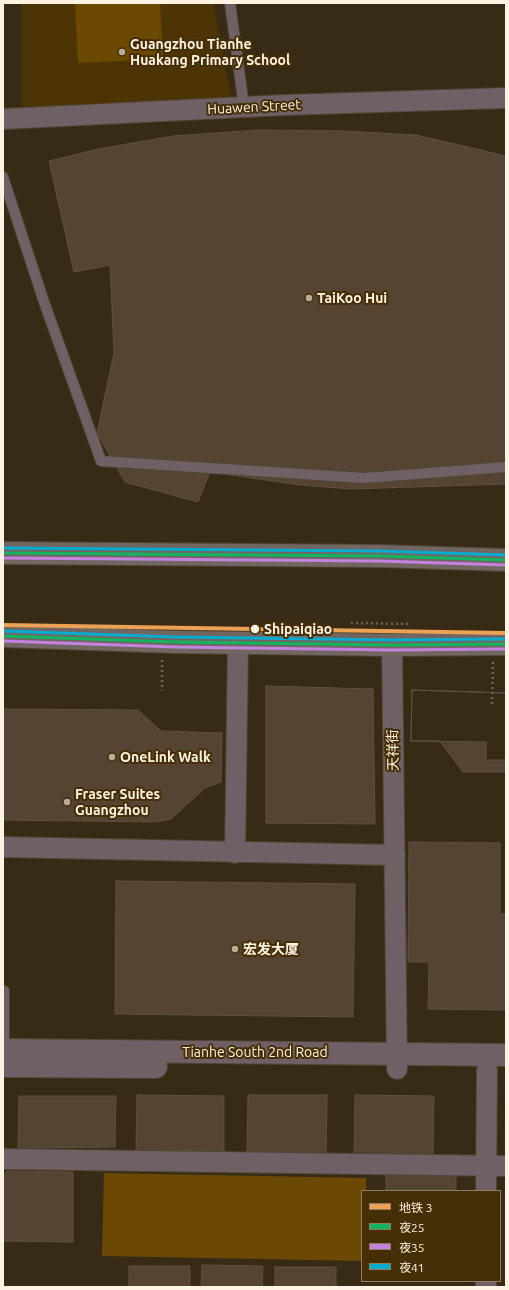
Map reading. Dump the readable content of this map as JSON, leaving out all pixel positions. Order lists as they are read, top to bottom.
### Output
{
  "streets": {
    "street": ["Huawen Street", "天祥街", "Tianhe South 2nd Road"]
  },
  "crossings": [
    ["天祥街", "Tianhe South 2nd Road"]
  ],
  "places": [
    "Guangzhou Tianhe Huakang Primary School",
    "TaiKoo Hui",
    "Shipaiqiao",
    "OneLink Walk",
    "Fraser Suites Guangzhou",
    "宏发大厦"
  ],
  "lines": [
    "transit line 夜41",
    "transit line 夜25",
    "transit line 夜35",
    "metro line 3"
  ],
  "legend": [
    "地铁 3",
    "夜25",
    "夜35",
    "夜41"
  ]
}
